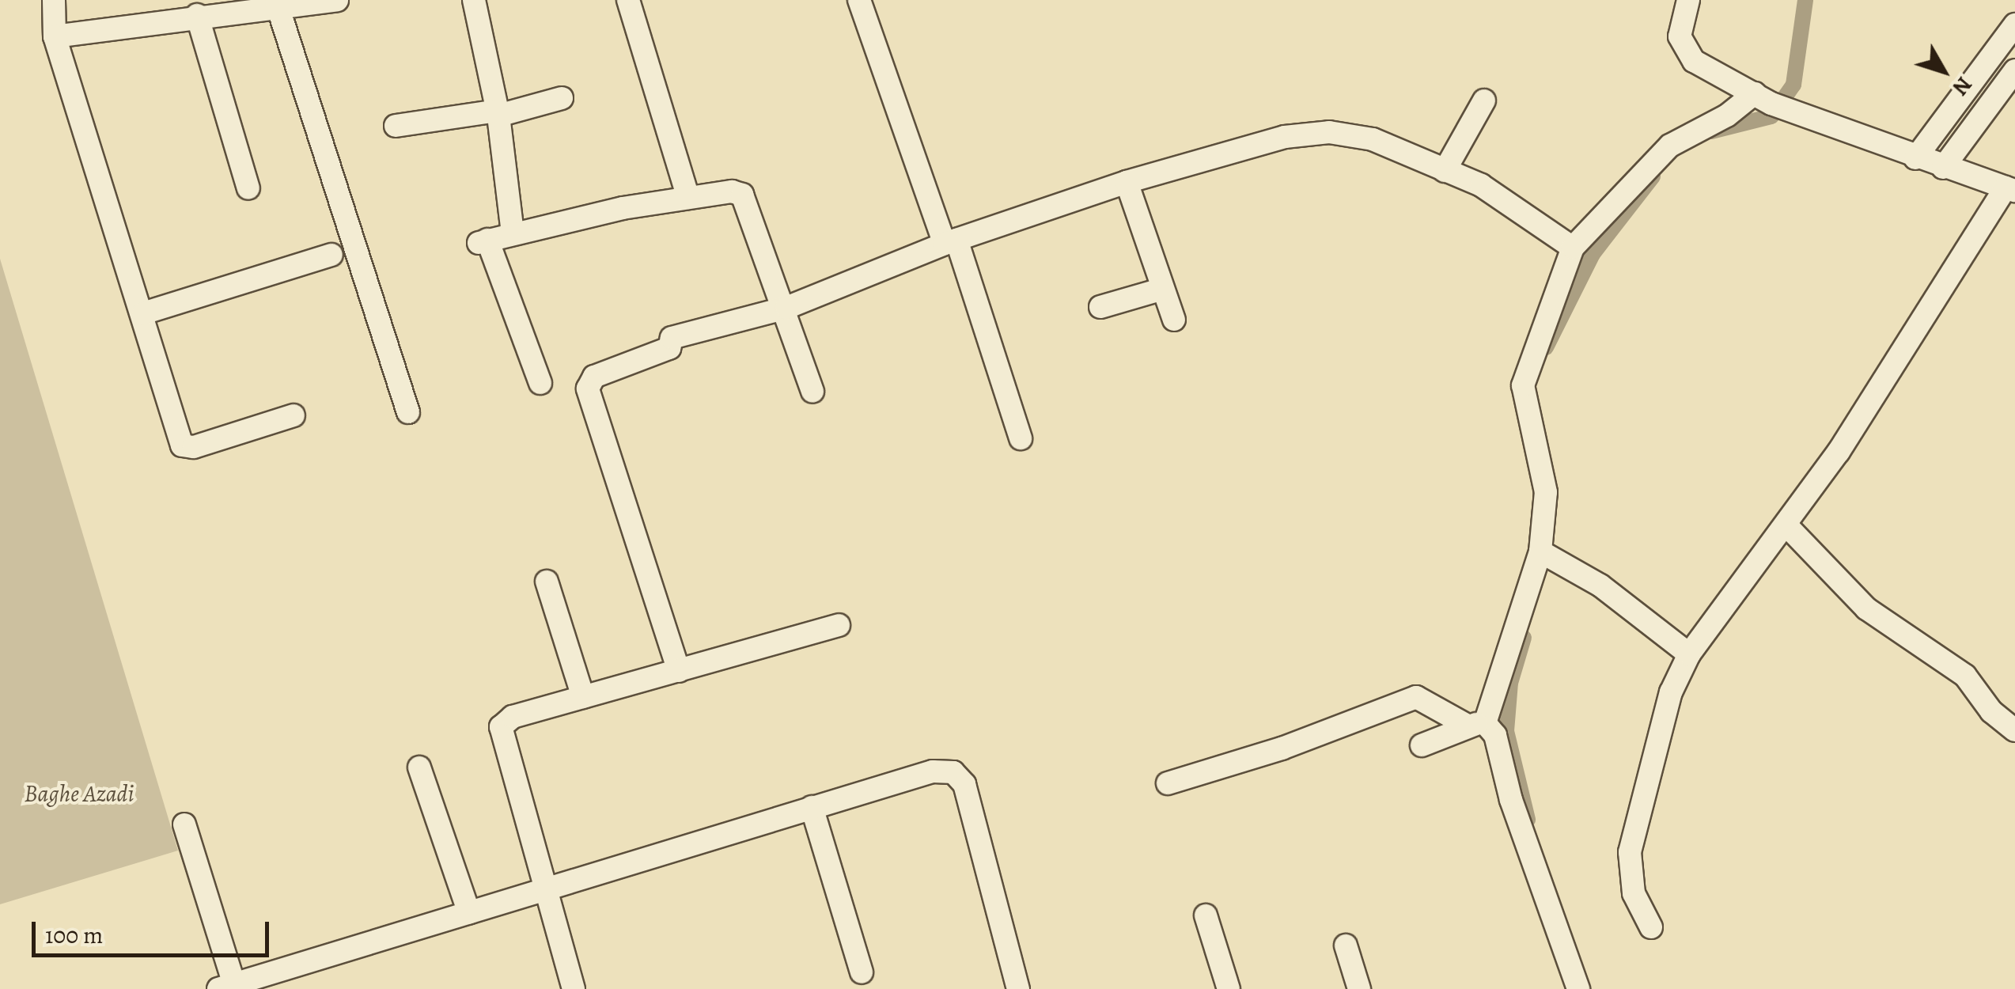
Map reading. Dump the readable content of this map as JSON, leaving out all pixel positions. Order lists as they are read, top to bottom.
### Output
{
  "parks": ["Baghe Azadi"],
  "scale_bar": "100 m",
  "north": "bottom right"
}
